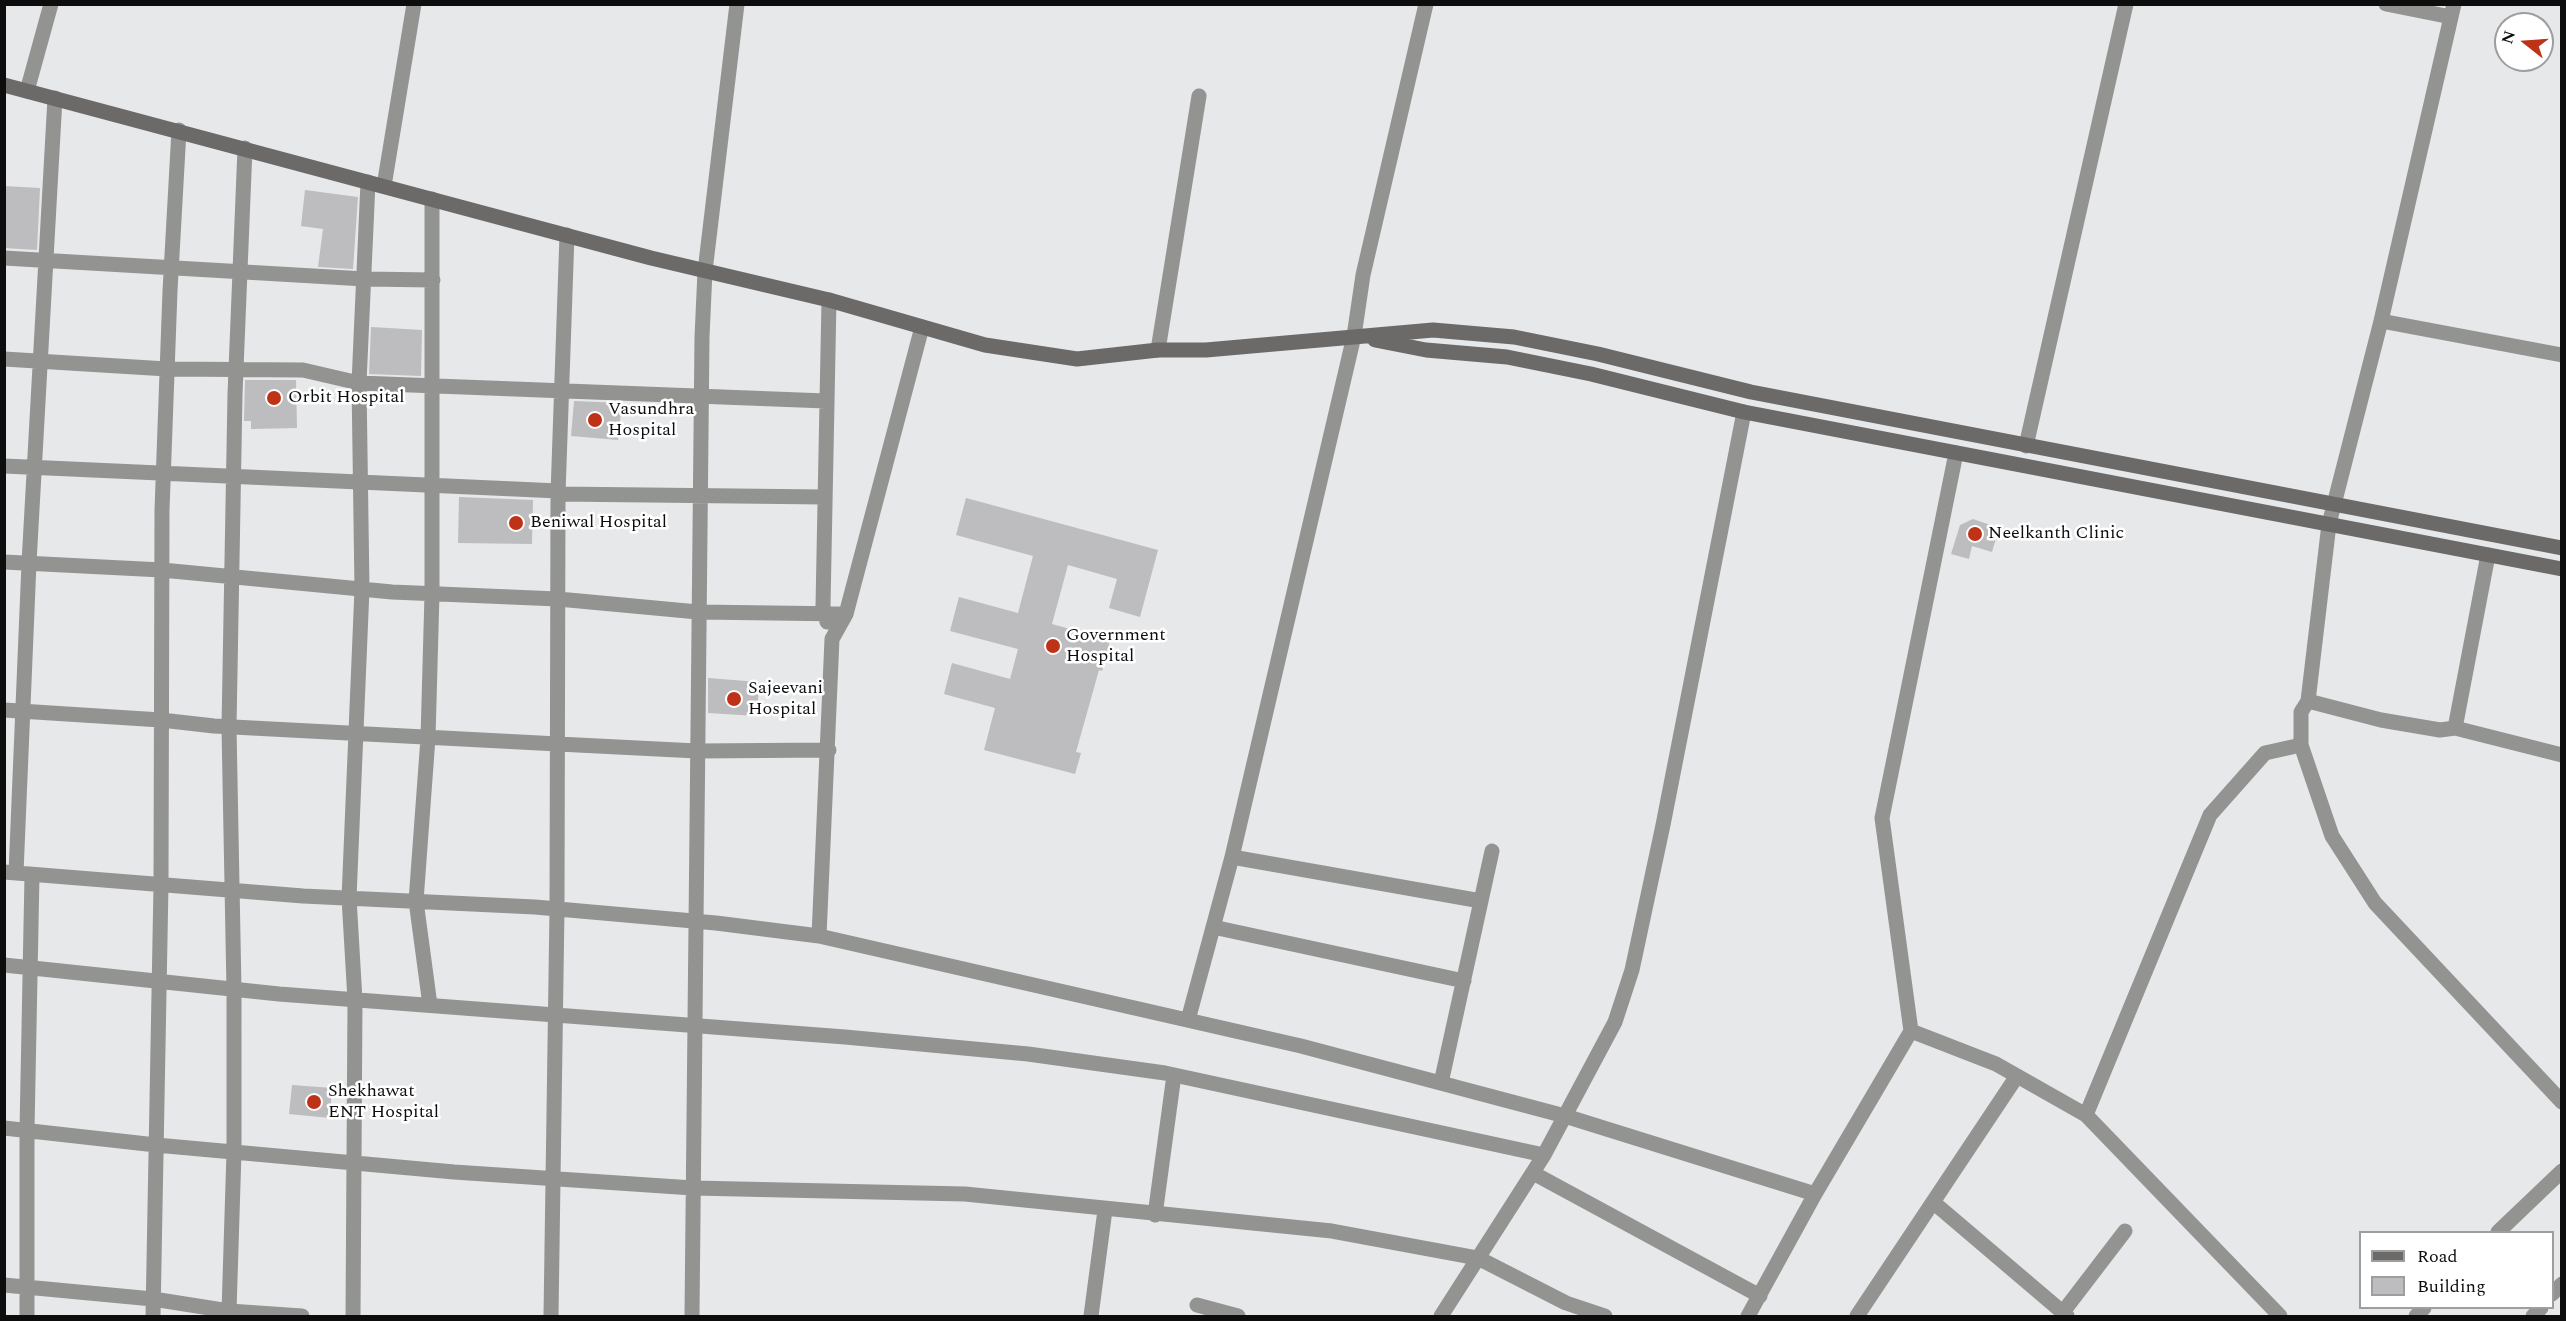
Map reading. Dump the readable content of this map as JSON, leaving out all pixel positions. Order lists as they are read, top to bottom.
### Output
{
  "places": [
    "Orbit Hospital",
    "Vasundhra Hospital",
    "Beniwal Hospital",
    "Neelkanth Clinic",
    "Government Hospital",
    "Sajeevani Hospital",
    "Shekhawat ENT Hospital"
  ],
  "legend": ["Road", "Building"],
  "north": "left"
}
